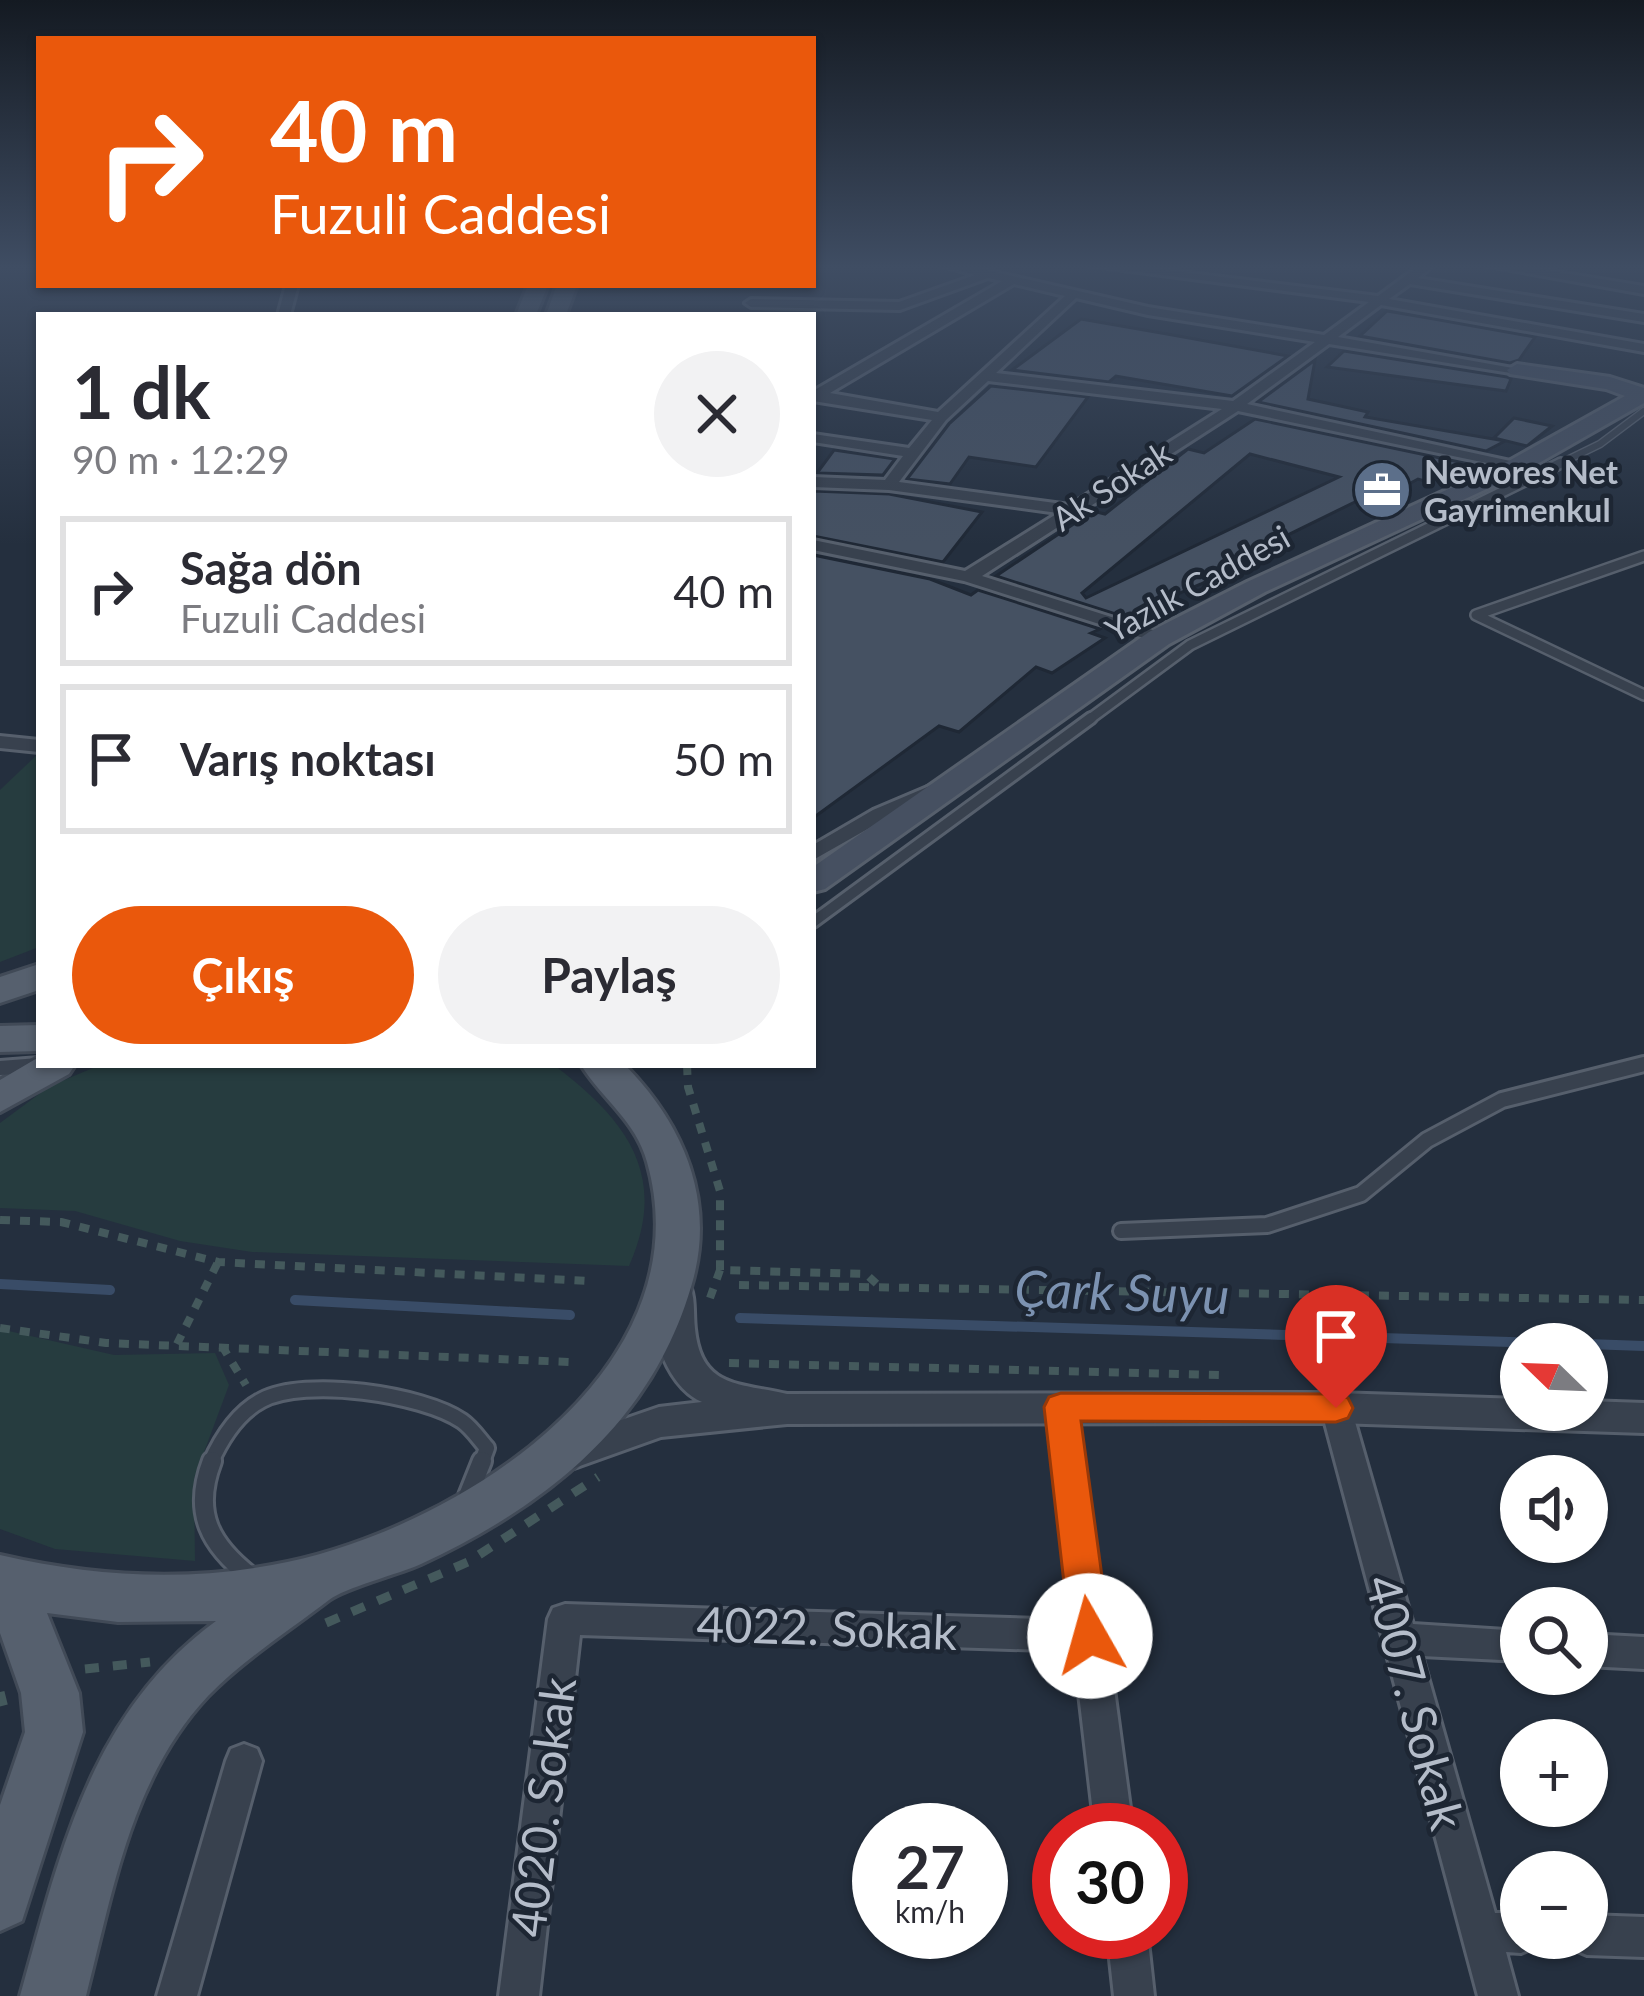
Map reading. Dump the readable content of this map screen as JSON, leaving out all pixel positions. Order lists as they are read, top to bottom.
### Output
{
  "streets": {
    "main road": ["Yazlık Caddesi"],
    "street": [
      "Ak Sokak",
      "4022. Sokak",
      "4007. Sokak",
      "4020. Sokak"
    ]
  },
  "crossings": [
    ["4022. Sokak", "4020. Sokak"]
  ],
  "water": ["Çark Suyu"],
  "places": {
    "office": ["Newores Net Gayrimenkul"]
  },
  "north": "top left",
  "page": {
    "turn": ["40 m", "Fuzuli Caddesi"],
    "heading": ["1 dk", "90 m · 12:29"],
    "list": [
      {
        "name": "Sağa dön",
        "note": "Fuzuli Caddesi",
        "value": "40 m"
      },
      {
        "name": "Varış noktası",
        "value": "50 m"
      }
    ],
    "buttons": ["Çıkış", "Paylaş"],
    "map_buttons": ["+", "−"],
    "speed": "27 km/h",
    "limit": "30"
  }
}
